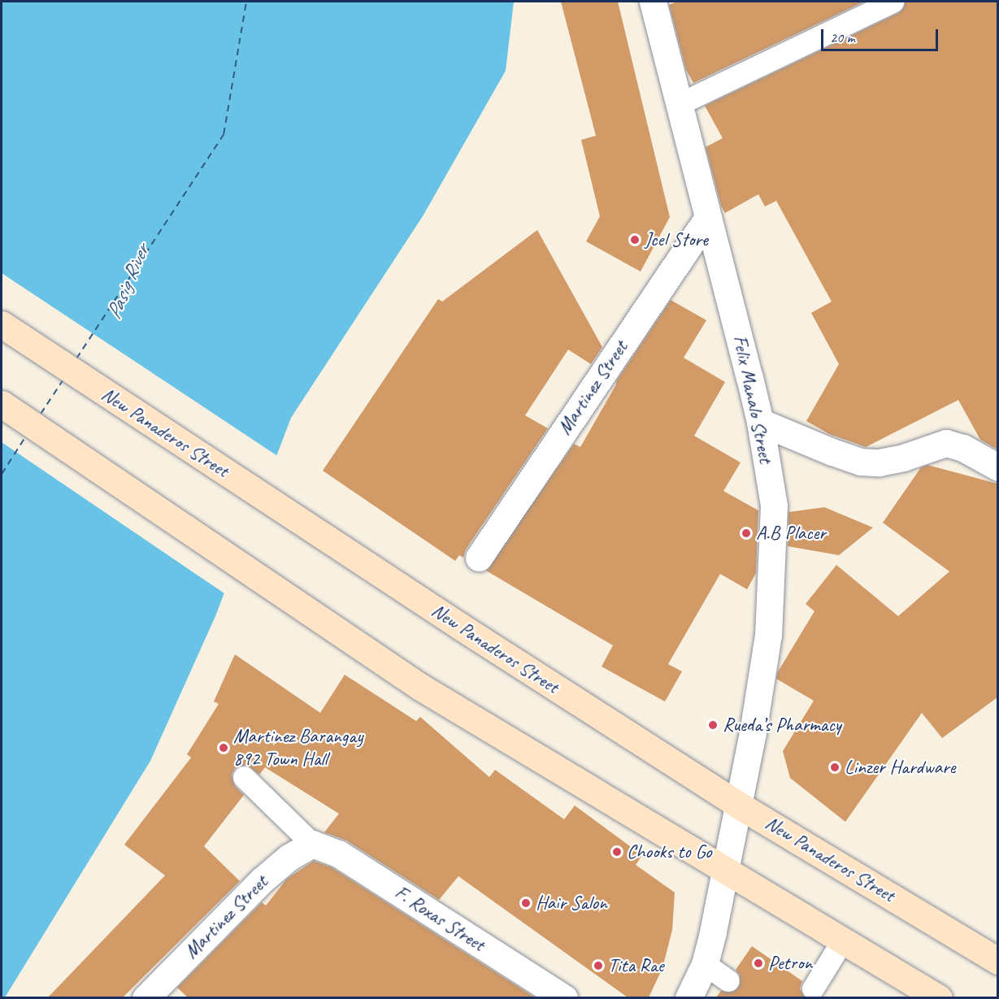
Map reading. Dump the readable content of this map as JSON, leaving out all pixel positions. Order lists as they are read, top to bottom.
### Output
{
  "streets": {
    "main road": ["New Panaderos Street"],
    "street": ["Martinez Street", "Felix Manalo Street", "F. Roxas Street"]
  },
  "crossings": [
    ["Martinez Street", "Felix Manalo Street"],
    ["Martinez Street", "F. Roxas Street"],
    ["Felix Manalo Street", "New Panaderos Street"]
  ],
  "water": ["Pasig River"],
  "places": [
    "Jcel Store",
    "A.B Placer",
    "Rueda’s Pharmacy",
    "Martinez Barangay 892 Town Hall",
    "Linzer Hardware",
    "Chooks to Go",
    "Hair Salon",
    "Petron",
    "Tita Rae"
  ],
  "scale_bar": "20 m"
}
